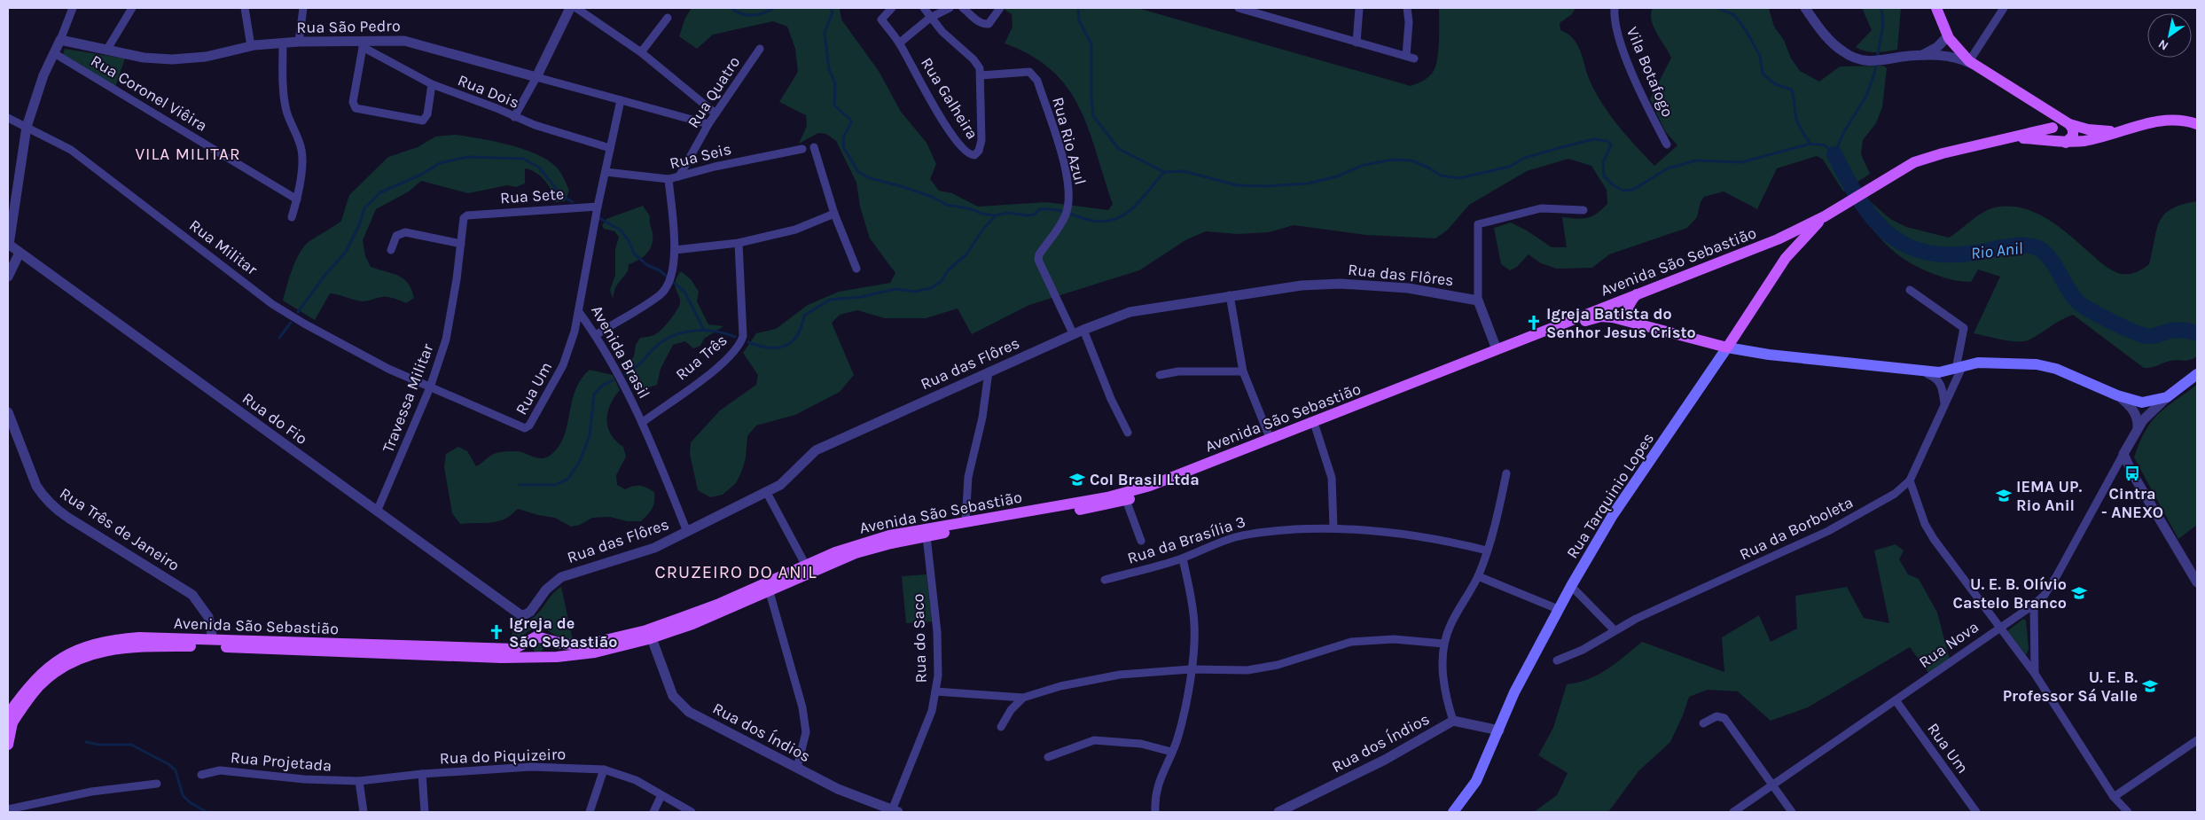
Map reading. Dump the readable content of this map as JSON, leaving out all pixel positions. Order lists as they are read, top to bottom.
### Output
{
  "streets": {
    "main road": ["Avenida São Sebastião", "Rua Tarquinio Lopes", "Rua Nova"],
    "street": [
      "Rua São Pedro",
      "Vila Botafogo",
      "Rua Dois",
      "Rua Quatro",
      "Rua Coronel Viêira",
      "Rua Galheira",
      "Rua Rio Azul",
      "Rua Seis",
      "Rua Sete",
      "Rua Militar",
      "Rua das Flôres",
      "Avenida Brasil",
      "Rua Três",
      "Rua Um",
      "Travessa Militar",
      "Rua do Fio",
      "Rua da Borboleta",
      "Rua Três de Janeiro",
      "Rua da Brasília 3",
      "Rua do Saco",
      "Rua dos Índios",
      "Rua do Piquizeiro",
      "Rua Projetada"
    ]
  },
  "crossings": [
    ["Rua São Pedro", "Rua Dois"],
    ["Rua São Pedro", "Rua Quatro"],
    ["Rua São Pedro", "Avenida Brasil"],
    ["Rua Dois", "Avenida Brasil"],
    ["Rua Quatro", "Rua Seis"],
    ["Rua Galheira", "Rua Rio Azul"],
    ["Rua Rio Azul", "Rua das Flôres"],
    ["Rua Seis", "Avenida Brasil"],
    ["Rua Sete", "Avenida Brasil"],
    ["Rua Sete", "Travessa Militar"],
    ["Rua Militar", "Rua Um"],
    ["Rua Militar", "Travessa Militar"],
    ["Avenida São Sebastião", "Rua Tarquinio Lopes"],
    ["Avenida São Sebastião", "Rua Três de Janeiro"],
    ["Avenida São Sebastião", "Rua do Saco"],
    ["Avenida São Sebastião", "Rua dos Índios"],
    ["Rua das Flôres", "Avenida Brasil"],
    ["Rua das Flôres", "Rua do Fio"],
    ["Avenida Brasil", "Rua Três"],
    ["Avenida Brasil", "Rua Um"],
    ["Rua Um", "Travessa Militar"],
    ["Rua Um", "Rua Nova"],
    ["Travessa Militar", "Rua do Fio"],
    ["Rua Tarquinio Lopes", "Rua dos Índios"],
    ["Rua do Saco", "Rua dos Índios"],
    ["Rua do Piquizeiro", "Rua Projetada"]
  ],
  "districts": ["VILA MILITAR", "CRUZEIRO DO ANIL"],
  "water": ["Rio Anil"],
  "places": {
    "church": ["Igreja Batista do Senhor Jesus Cristo", "Igreja de São Sebastião"],
    "bus stop": ["Cintra - ANEXO"],
    "school or university": [
      "Col Brasil Ltda",
      "IEMA UP. Rio Anil",
      "U. E. B. Olívio Castelo Branco",
      "U. E. B. Professor Sá Valle"
    ]
  },
  "north": "bottom left"
}
